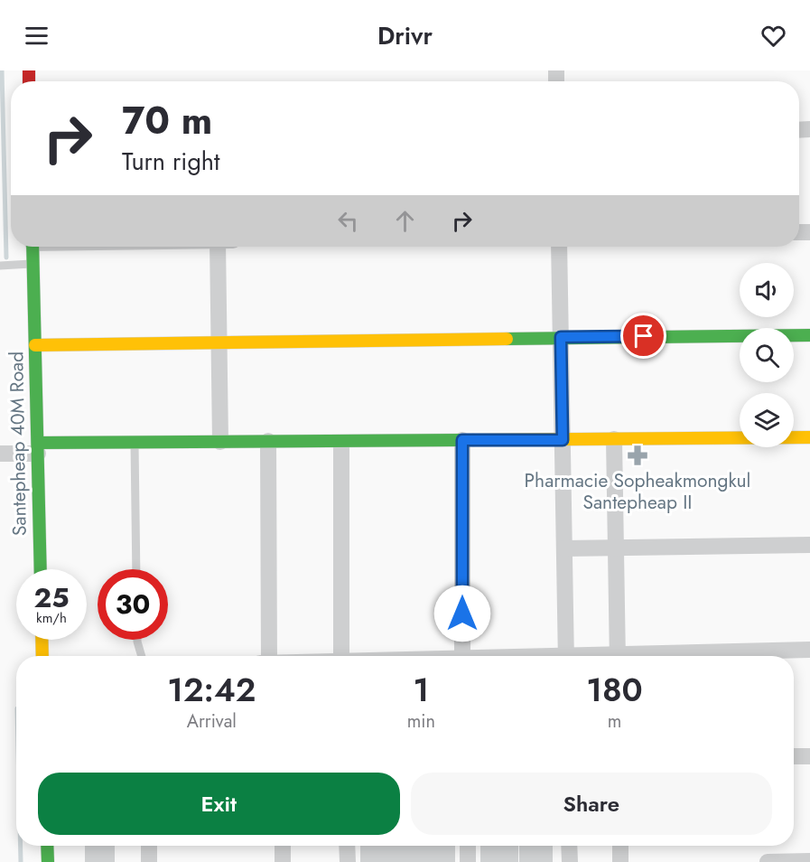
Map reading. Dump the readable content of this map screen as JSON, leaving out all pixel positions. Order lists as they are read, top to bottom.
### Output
{
  "streets": {
    "street": ["Santepheap 40M Road"]
  },
  "places": {
    "pharmacy": ["Pharmacie Sopheakmongkul Santepheap II"]
  },
  "page": {
    "header": "Drivr",
    "turn": ["70 m", "Turn right"],
    "speed": "25 km/h",
    "limit": "30",
    "eta": [
      "12:42",
      "Arrival",
      "1",
      "min",
      "180",
      "m"
    ],
    "buttons": ["Exit", "Share"]
  }
}
